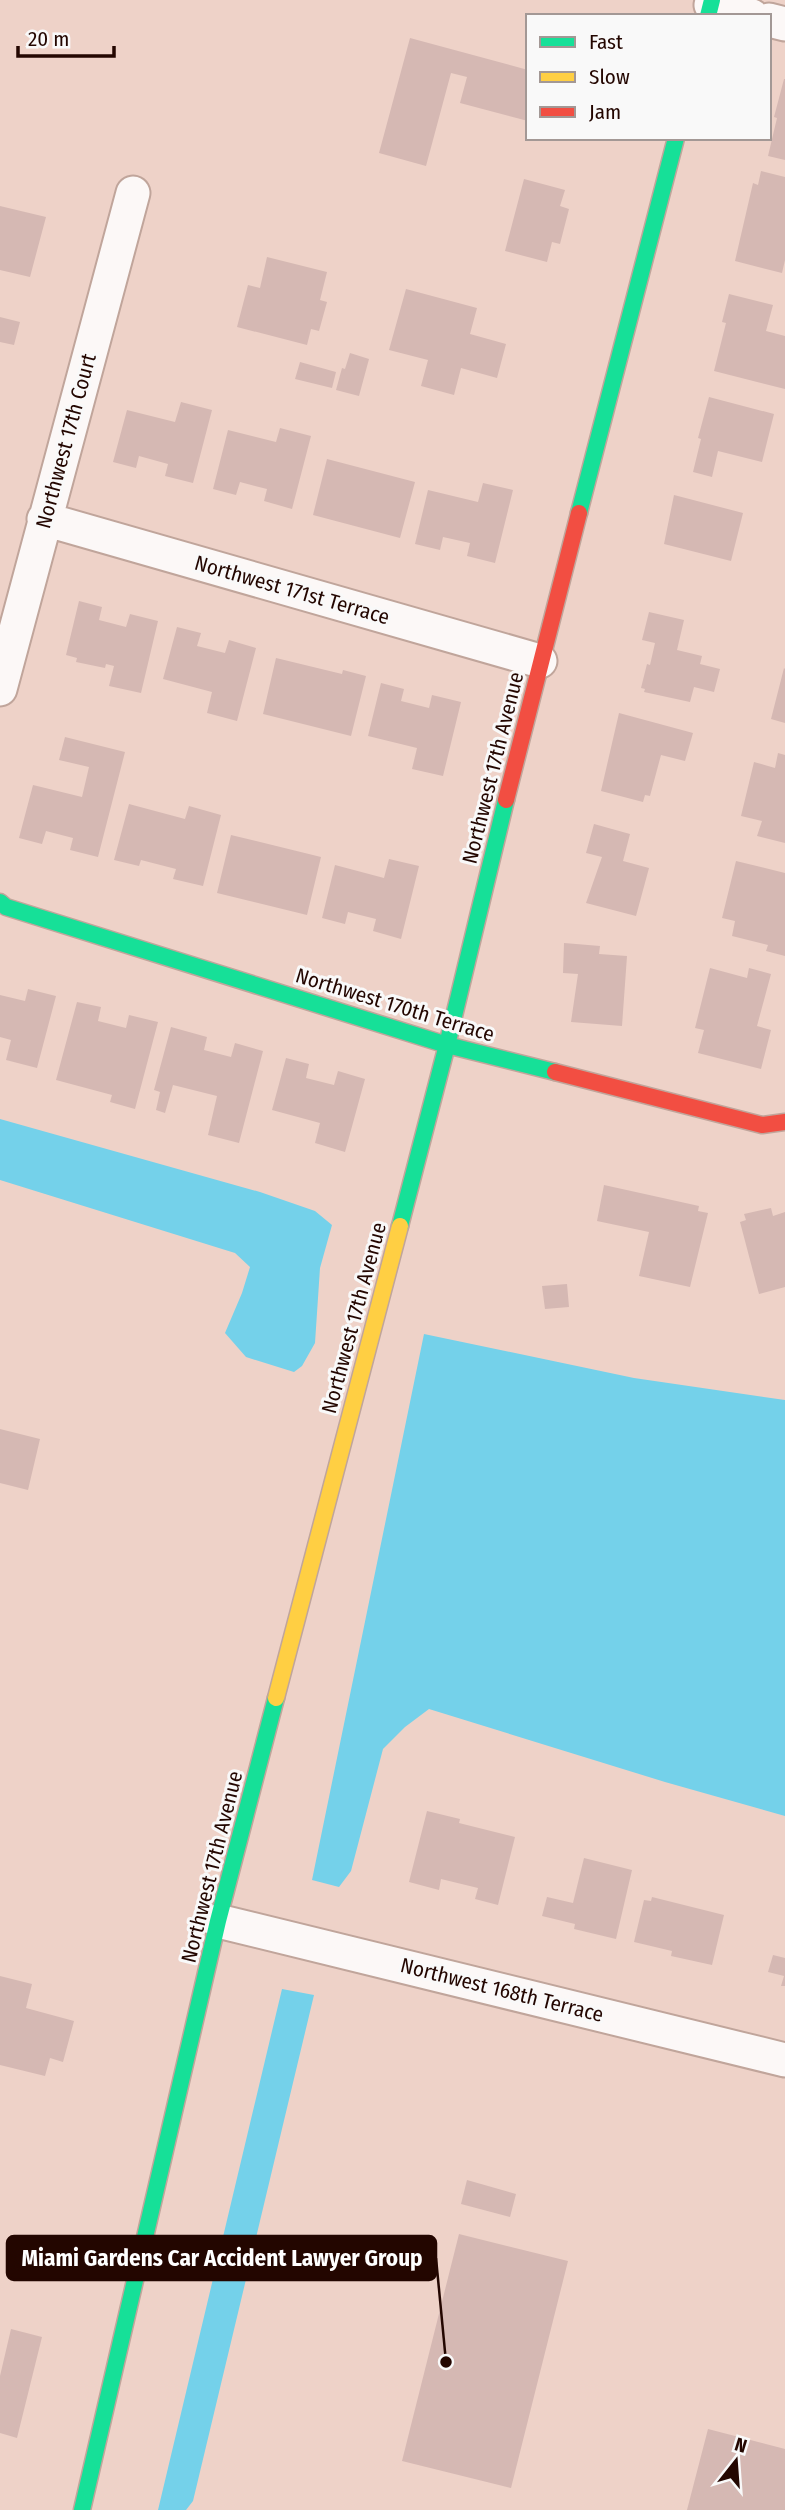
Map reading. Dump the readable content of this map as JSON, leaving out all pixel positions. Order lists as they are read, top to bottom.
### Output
{
  "streets": {
    "street": [
      "Northwest 17th Court",
      "Northwest 171st Terrace",
      "Northwest 17th Avenue",
      "Northwest 170th Terrace",
      "Northwest 168th Terrace"
    ]
  },
  "crossings": [
    ["Northwest 17th Court", "Northwest 171st Terrace"],
    ["Northwest 171st Terrace", "Northwest 17th Avenue"],
    ["Northwest 17th Avenue", "Northwest 170th Terrace"],
    ["Northwest 17th Avenue", "Northwest 168th Terrace"]
  ],
  "places": ["Miami Gardens Car Accident Lawyer Group"],
  "legend": ["Fast", "Slow", "Jam"],
  "scale_bar": "20 m",
  "north": "top"
}
